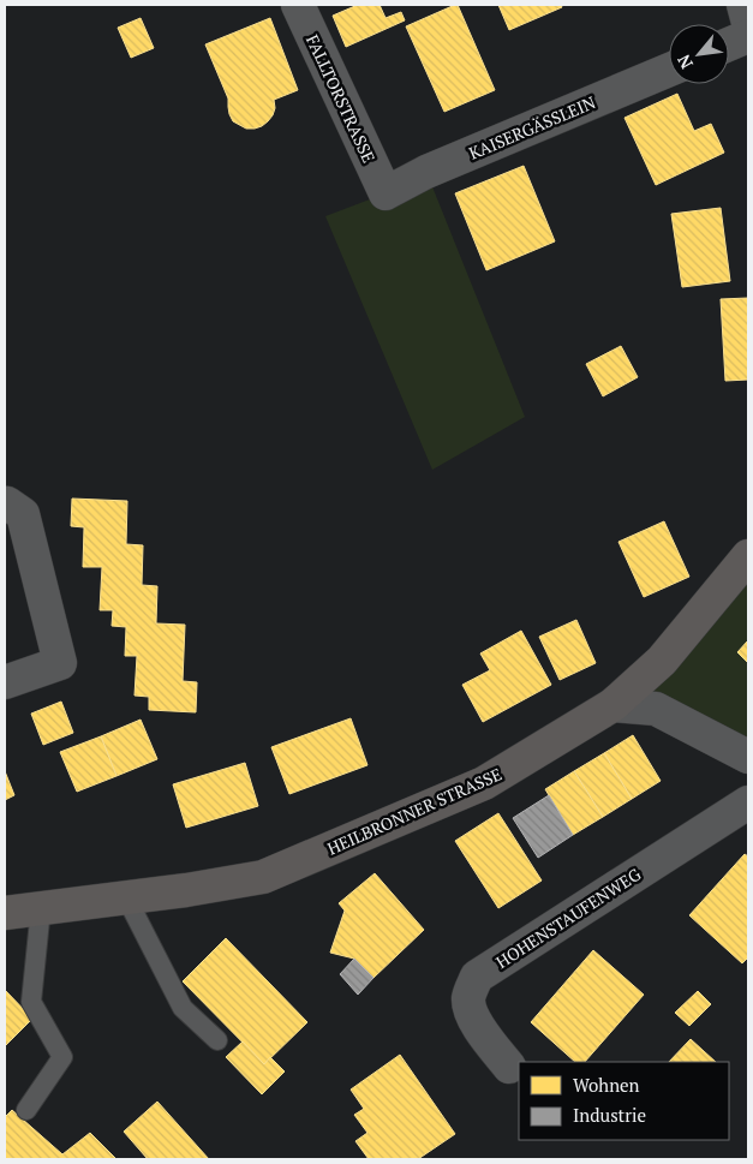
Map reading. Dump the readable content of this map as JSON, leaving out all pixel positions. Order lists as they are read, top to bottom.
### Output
{
  "streets": {
    "street": [
      "FALLTORSTRASSE",
      "KAISERGÄSSLEIN",
      "HEILBRONNER STRASSE",
      "HOHENSTAUFENWEG"
    ]
  },
  "crossings": [
    ["FALLTORSTRASSE", "KAISERGÄSSLEIN"]
  ],
  "legend": ["Wohnen", "Industrie"],
  "north": "bottom left"
}
